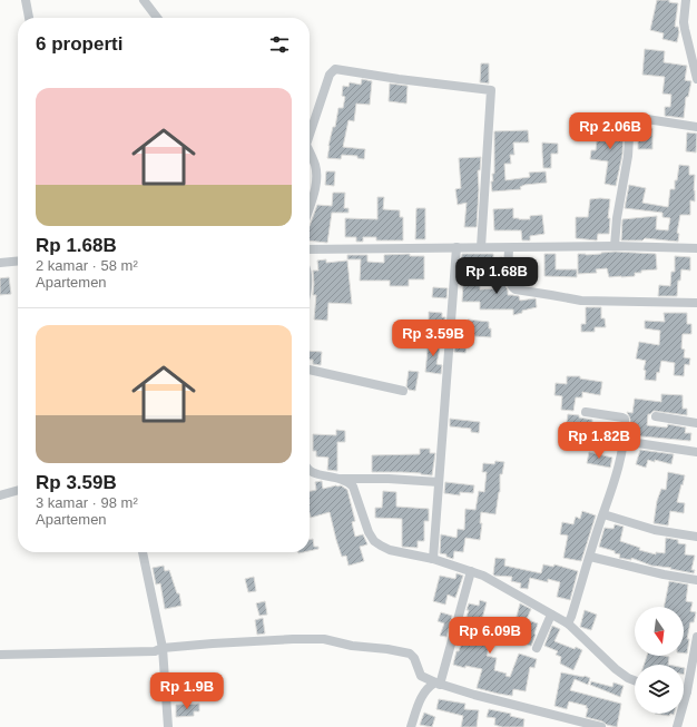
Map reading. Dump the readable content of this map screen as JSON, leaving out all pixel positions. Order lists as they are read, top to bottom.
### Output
{
  "north": "bottom",
  "page": {
    "heading": "6 properti",
    "list": [
      {
        "name": "Rp 1.68B",
        "note": "2 kamar · 58 m² · Apartemen"
      },
      {
        "name": "Rp 3.59B",
        "note": "3 kamar · 98 m² · Apartemen"
      }
    ],
    "price": [
      "Rp 2.06B",
      "Rp 1.68B",
      "Rp 3.59B",
      "Rp 1.82B",
      "Rp 6.09B",
      "Rp 1.9B"
    ]
  }
}
